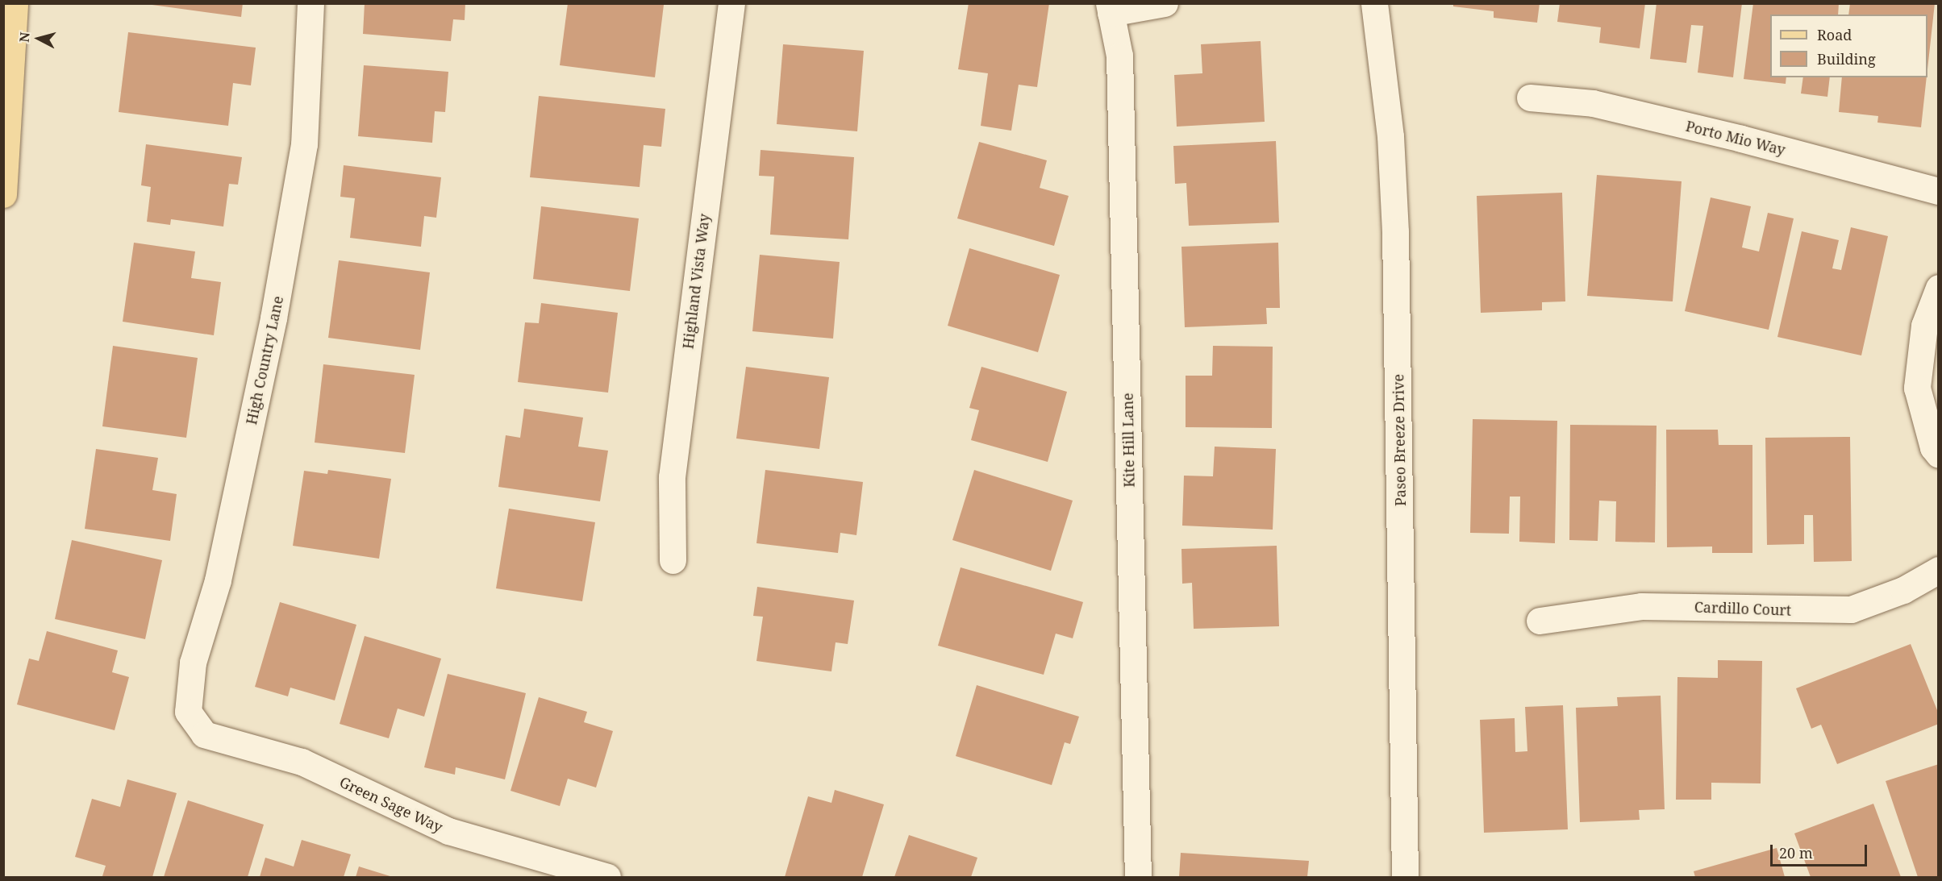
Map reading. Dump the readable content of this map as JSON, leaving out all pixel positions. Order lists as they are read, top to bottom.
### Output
{
  "streets": {
    "street": [
      "Porto Mio Way",
      "Highland Vista Way",
      "High Country Lane",
      "Kite Hill Lane",
      "Paseo Breeze Drive",
      "Cardillo Court",
      "Green Sage Way"
    ]
  },
  "crossings": [
    ["High Country Lane", "Green Sage Way"]
  ],
  "legend": ["Road", "Building"],
  "scale_bar": "20 m",
  "north": "left"
}
